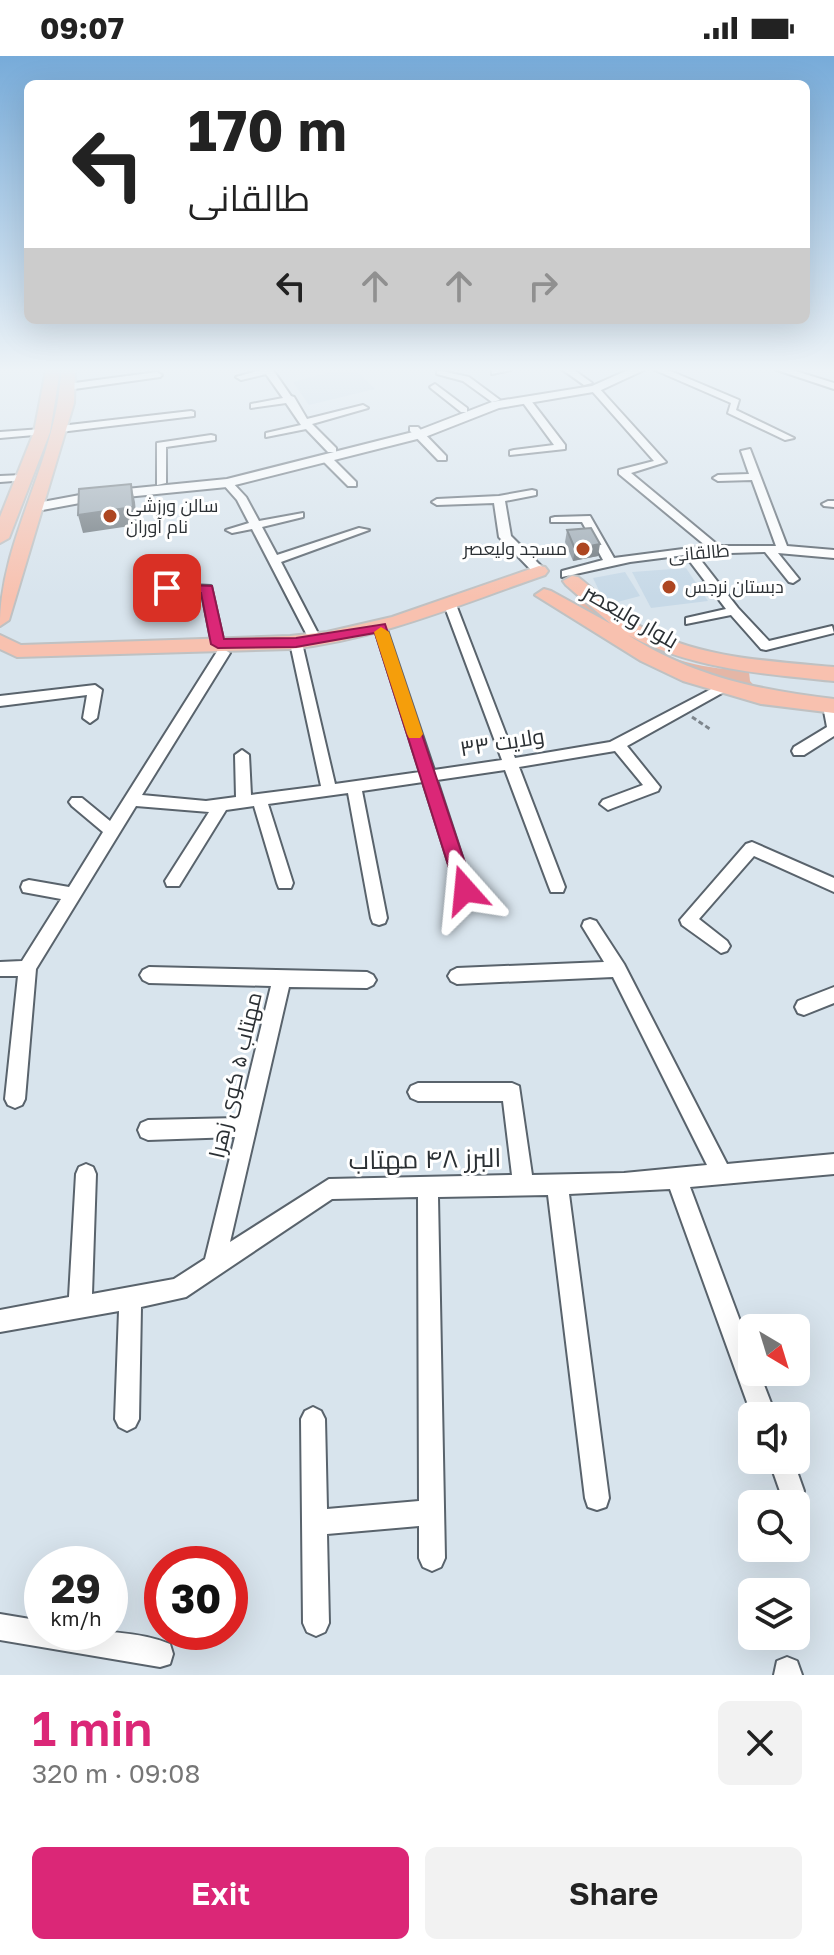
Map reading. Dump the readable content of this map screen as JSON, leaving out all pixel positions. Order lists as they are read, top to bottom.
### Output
{
  "streets": {
    "main road": ["بلوار ولیعصر"],
    "street": [
      "طالقانی",
      "ولایت ٣۳",
      "مهتاب ۵ کوی زهرا",
      "البرز ۴۸ مهتاب"
    ]
  },
  "crossings": [
    ["طالقانی", "بلوار ولیعصر"],
    ["بلوار ولیعصر", "ولایت ٣۳"],
    ["مهتاب ۵ کوی زهرا", "البرز ۴۸ مهتاب"]
  ],
  "places": ["سالن ورزشی نام آوران", "مسجد ولیعصر", "دبستان نرجس"],
  "north": "bottom right",
  "page": {
    "status": "09:07",
    "turn": ["170 m", "طالقانی"],
    "speed": "29 km/h",
    "limit": "30",
    "heading": ["1 min", "320 m · 09:08"],
    "buttons": ["Exit", "Share"]
  }
}
